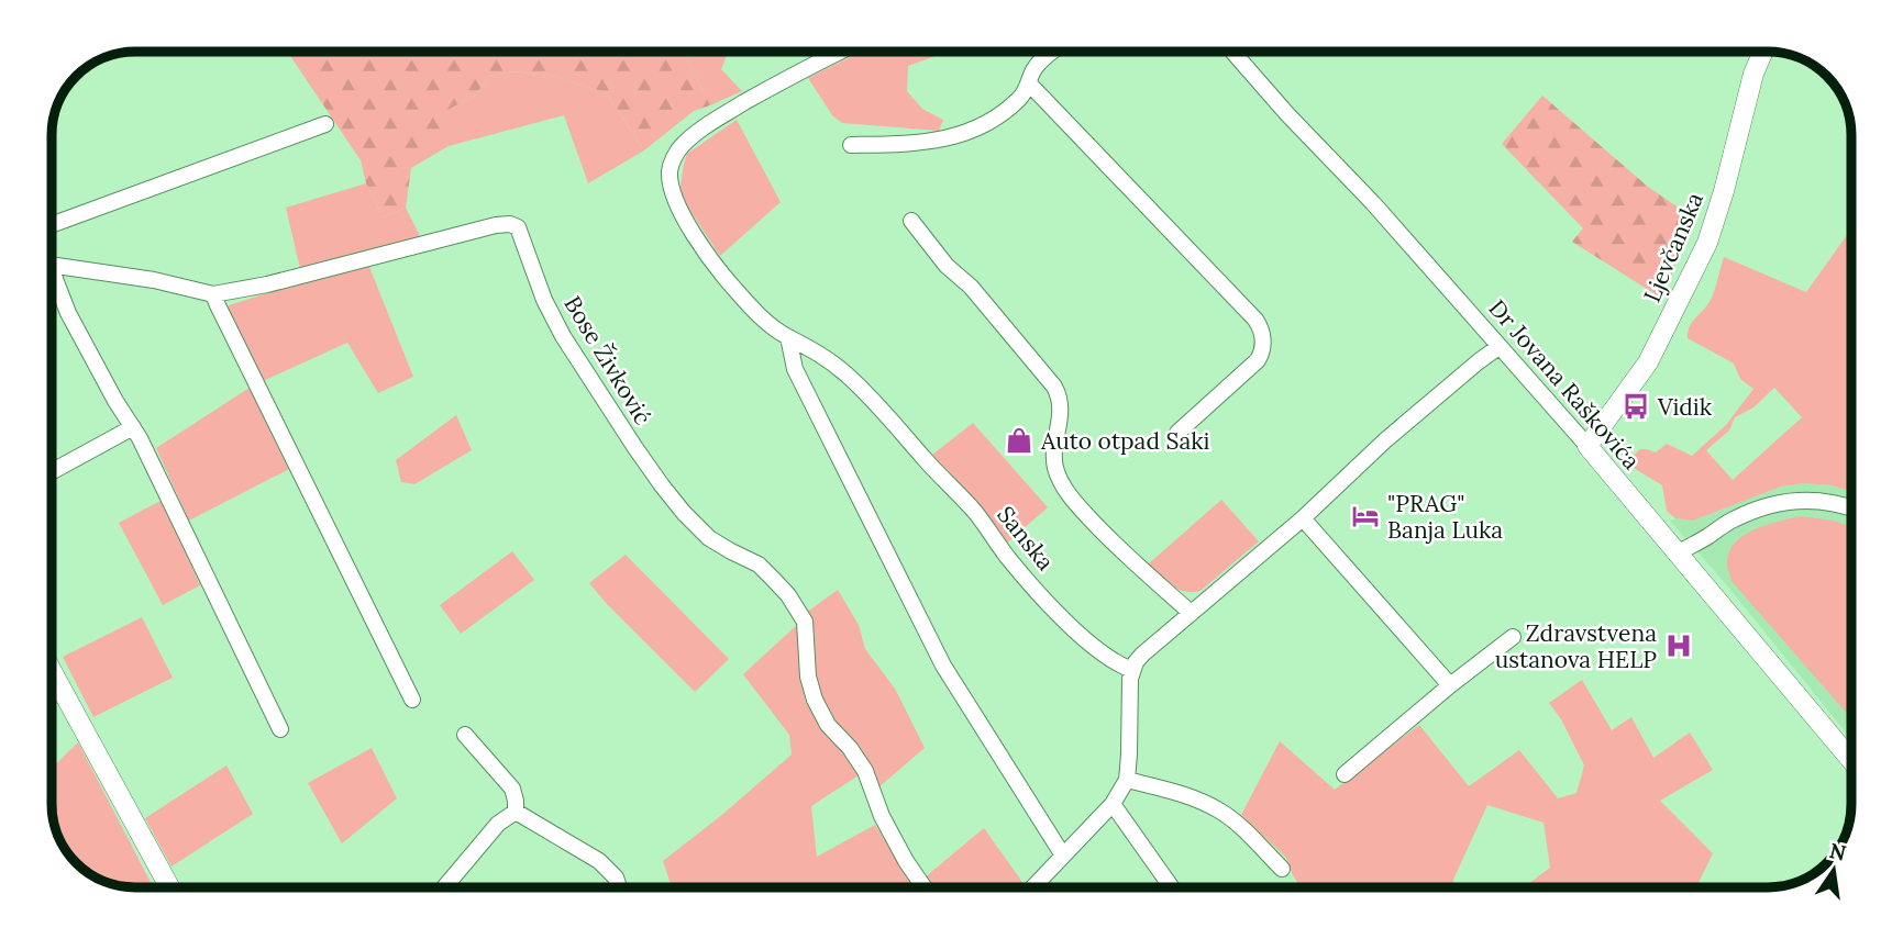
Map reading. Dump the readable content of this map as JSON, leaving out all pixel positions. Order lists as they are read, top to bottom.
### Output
{
  "streets": {
    "street": [
      "Ljevčanska",
      "Bose Živković",
      "Dr Jovana Raškovića",
      "Sanska"
    ]
  },
  "crossings": [
    ["Ljevčanska", "Dr Jovana Raškovića"]
  ],
  "places": {
    "bus stop": ["Vidik"],
    "shop": ["Auto otpad Saki"],
    "hotel": ["\"PRAG\" Banja Luka"],
    "hospital": ["Zdravstvena ustanova HELP"]
  },
  "north": "top"
}
